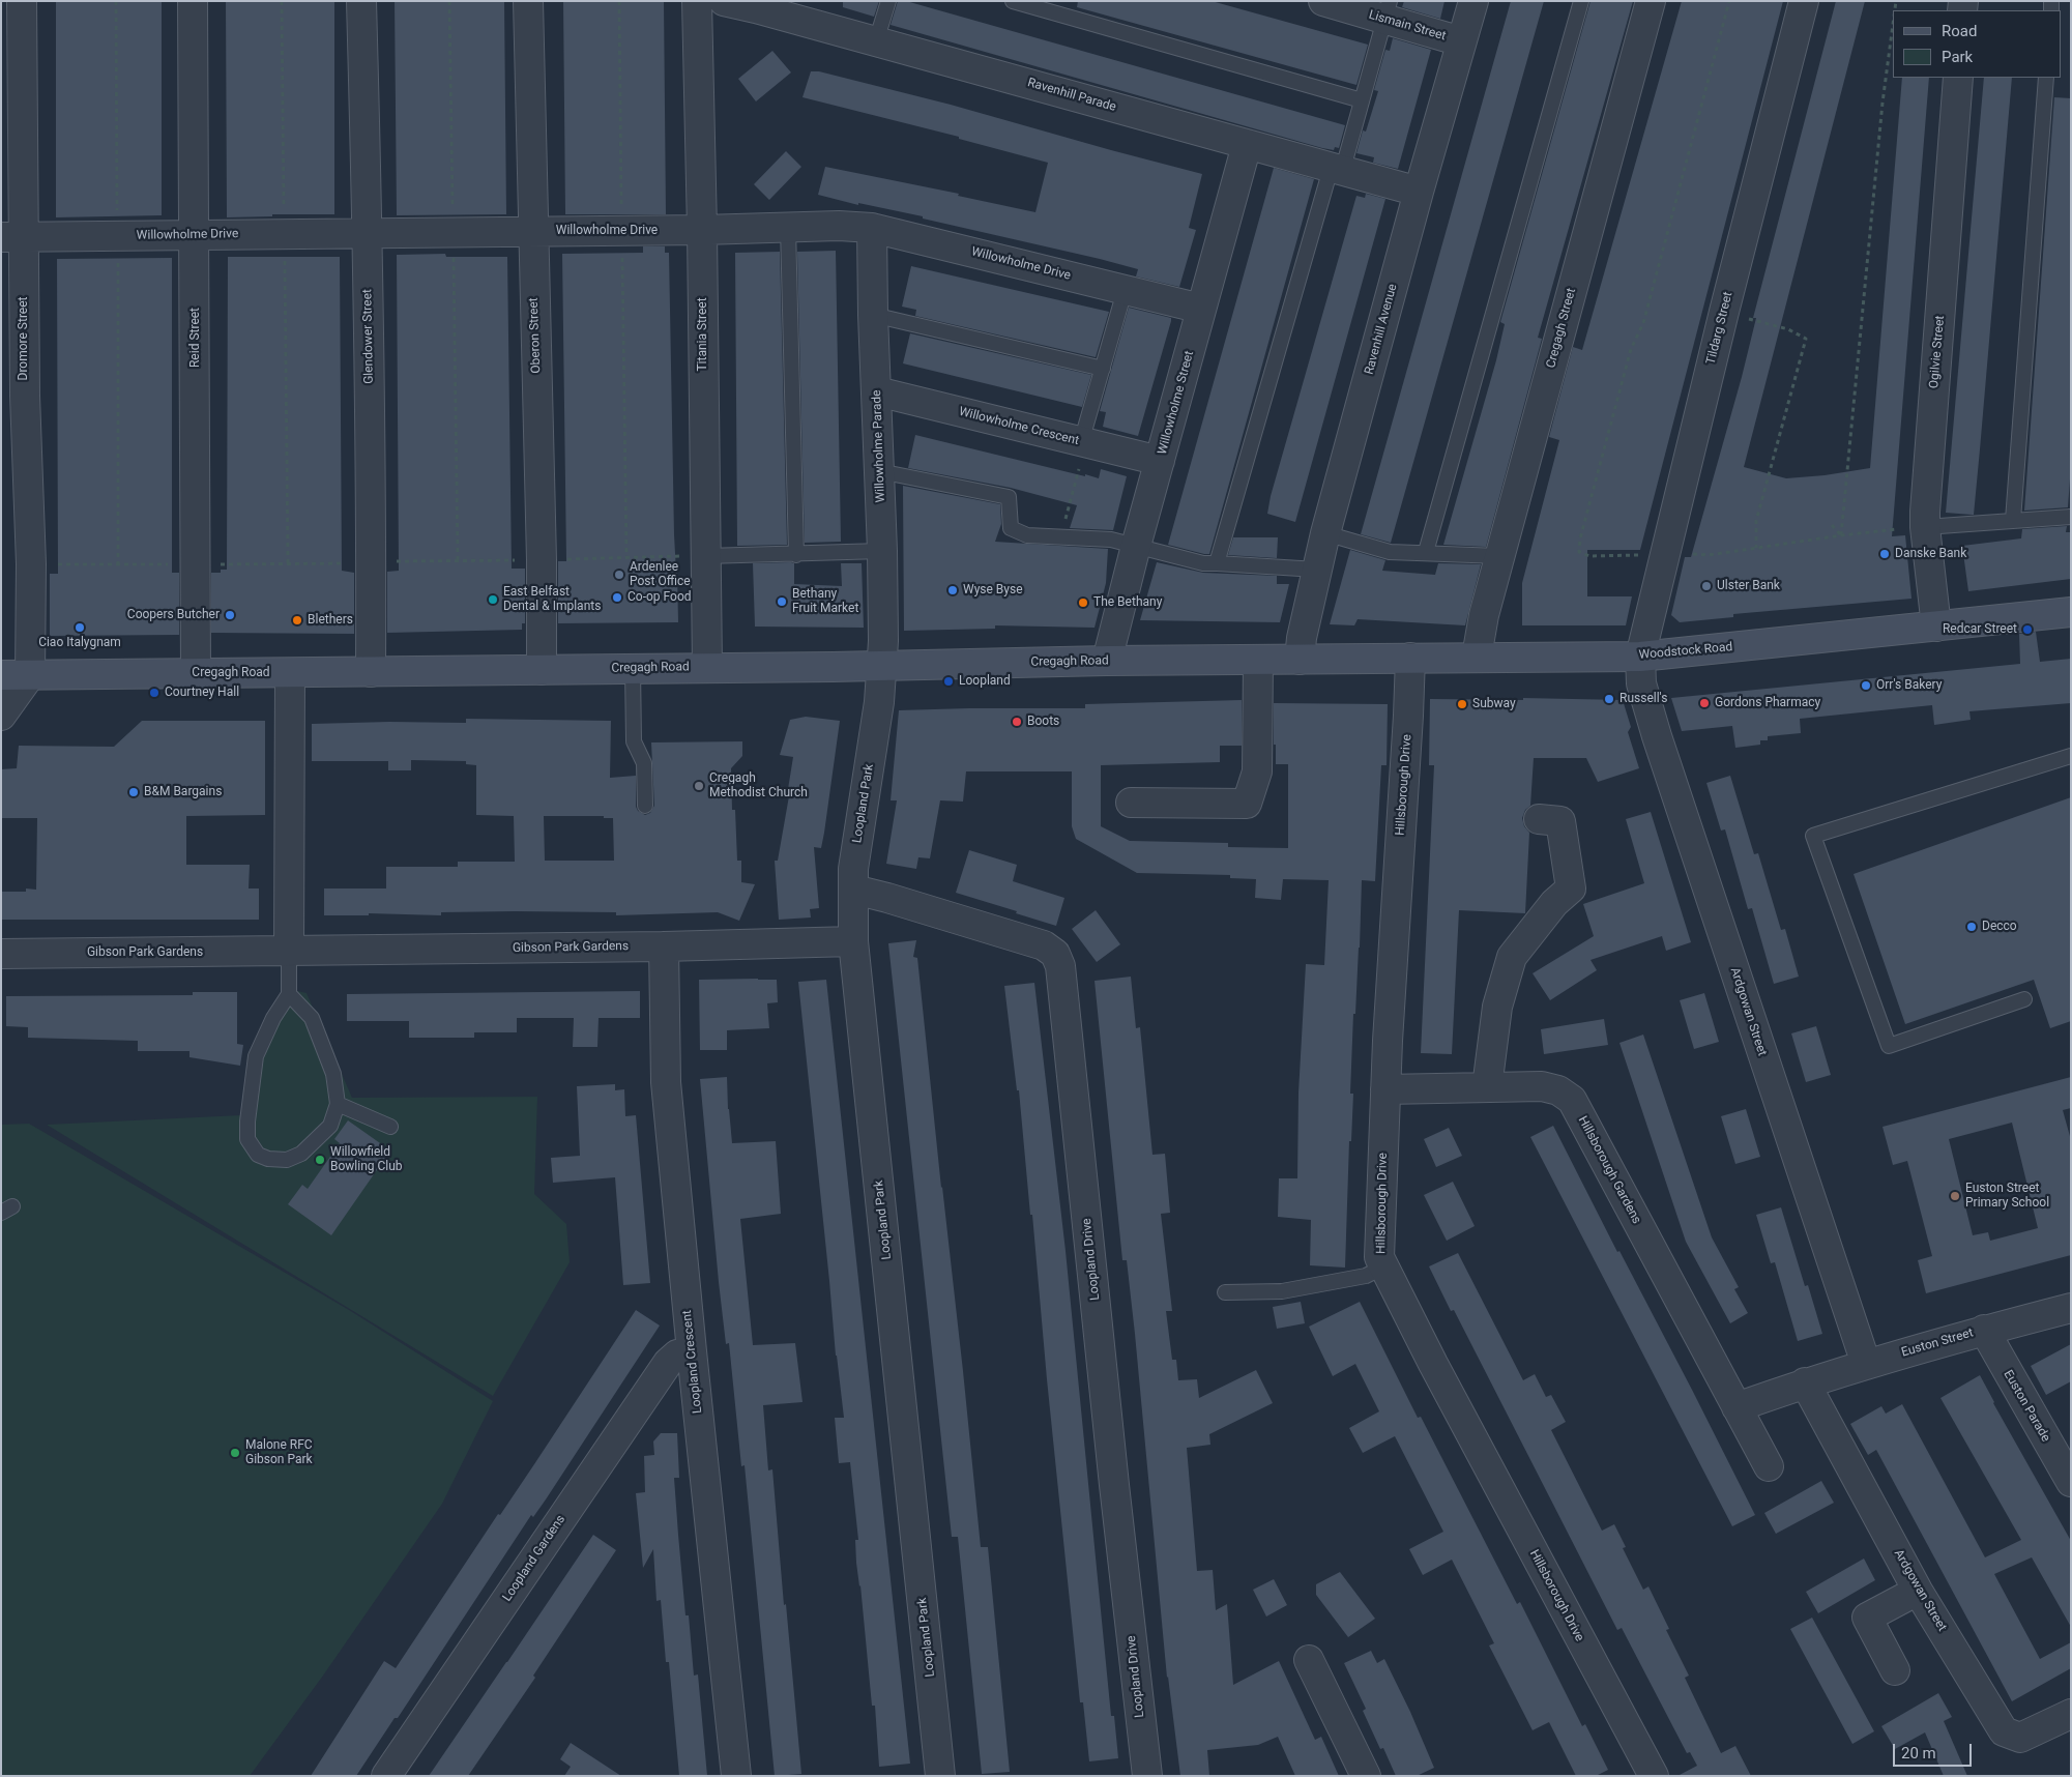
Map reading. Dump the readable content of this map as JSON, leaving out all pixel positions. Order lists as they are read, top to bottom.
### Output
{
  "streets": {
    "street": [
      "Lismain Street",
      "Ravenhill Parade",
      "Willowholme Drive",
      "Cregagh Street",
      "Tildarg Street",
      "Ravenhill Avenue",
      "Titania Street",
      "Oberon Street",
      "Glendower Street",
      "Reid Street",
      "Dromore Street",
      "Ogilvie Street",
      "Willowholme Street",
      "Willowholme Crescent",
      "Willowholme Parade",
      "Woodstock Road",
      "Cregagh Road",
      "Hillsborough Drive",
      "Loopland Park",
      "Gibson Park Gardens",
      "Ardgowan Street",
      "Hillsborough Gardens",
      "Loopland Drive",
      "Euston Street",
      "Loopland Crescent",
      "Euston Parade",
      "Loopland Gardens"
    ]
  },
  "crossings": [
    ["Lismain Street", "Ravenhill Avenue"],
    ["Ravenhill Parade", "Ravenhill Avenue"],
    ["Ravenhill Parade", "Willowholme Street"],
    ["Willowholme Drive", "Titania Street"],
    ["Willowholme Drive", "Oberon Street"],
    ["Willowholme Drive", "Glendower Street"],
    ["Willowholme Drive", "Reid Street"],
    ["Willowholme Drive", "Dromore Street"],
    ["Willowholme Drive", "Willowholme Street"],
    ["Willowholme Drive", "Willowholme Parade"],
    ["Cregagh Street", "Woodstock Road"],
    ["Tildarg Street", "Woodstock Road"],
    ["Tildarg Street", "Ardgowan Street"],
    ["Ravenhill Avenue", "Woodstock Road"],
    ["Ravenhill Avenue", "Cregagh Road"],
    ["Titania Street", "Cregagh Road"],
    ["Oberon Street", "Cregagh Road"],
    ["Glendower Street", "Cregagh Road"],
    ["Reid Street", "Cregagh Road"],
    ["Dromore Street", "Cregagh Road"],
    ["Ogilvie Street", "Woodstock Road"],
    ["Willowholme Street", "Willowholme Crescent"],
    ["Willowholme Street", "Cregagh Road"],
    ["Willowholme Crescent", "Willowholme Parade"],
    ["Willowholme Parade", "Cregagh Road"],
    ["Willowholme Parade", "Loopland Park"],
    ["Woodstock Road", "Cregagh Road"],
    ["Woodstock Road", "Hillsborough Drive"],
    ["Woodstock Road", "Ardgowan Street"],
    ["Cregagh Road", "Loopland Park"],
    ["Hillsborough Drive", "Hillsborough Gardens"],
    ["Loopland Park", "Gibson Park Gardens"],
    ["Loopland Park", "Loopland Drive"],
    ["Gibson Park Gardens", "Loopland Crescent"],
    ["Ardgowan Street", "Euston Street"],
    ["Euston Street", "Euston Parade"],
    ["Loopland Crescent", "Loopland Gardens"]
  ],
  "places": [
    "Danske Bank",
    "Ardenlee Post Office",
    "Ulster Bank",
    "Wyse Byse",
    "Co-op Food",
    "East Belfast Dental & Implants",
    "Bethany Fruit Market",
    "The Bethany",
    "Coopers Butcher",
    "Blethers",
    "Ciao Italygnam",
    "Redcar Street",
    "Loopland",
    "Orr's Bakery",
    "Courtney Hall",
    "Russell's",
    "Gordons Pharmacy",
    "Subway",
    "Boots",
    "Cregagh Methodist Church",
    "B&M Bargains",
    "Decco",
    "Willowfield Bowling Club",
    "Euston Street Primary School",
    "Malone RFC Gibson Park"
  ],
  "legend": ["Road", "Park"],
  "scale_bar": "20 m"
}
